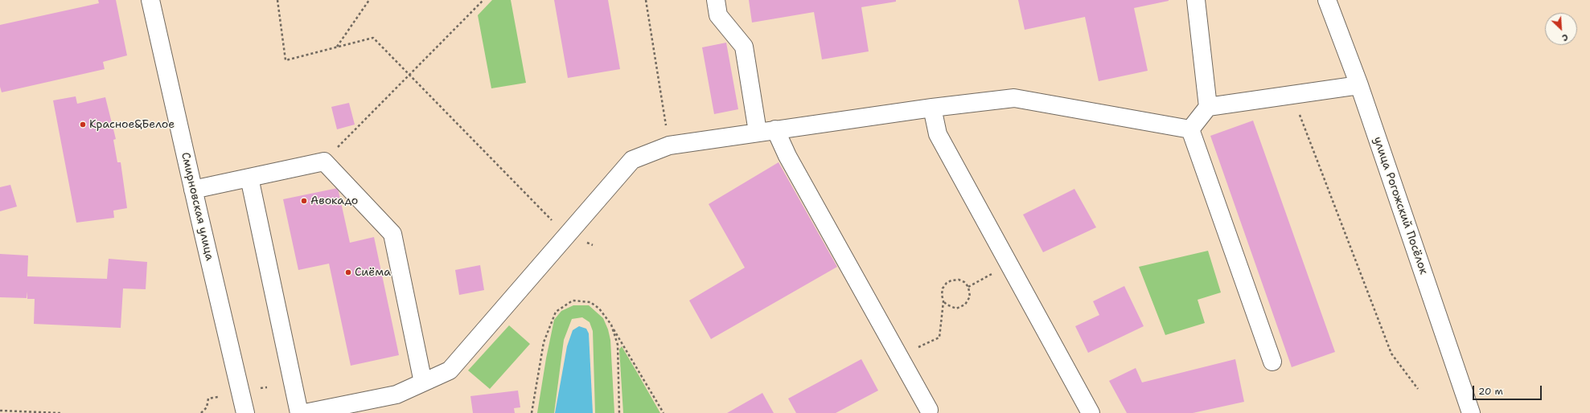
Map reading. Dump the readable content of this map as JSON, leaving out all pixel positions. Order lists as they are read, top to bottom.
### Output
{
  "streets": {
    "street": ["улица Рогожский Посёлок", "Смирновская улица"]
  },
  "places": ["Красное&Белое", "Авокадо", "Сиёма"],
  "scale_bar": "20 m",
  "north": "bottom right"
}
